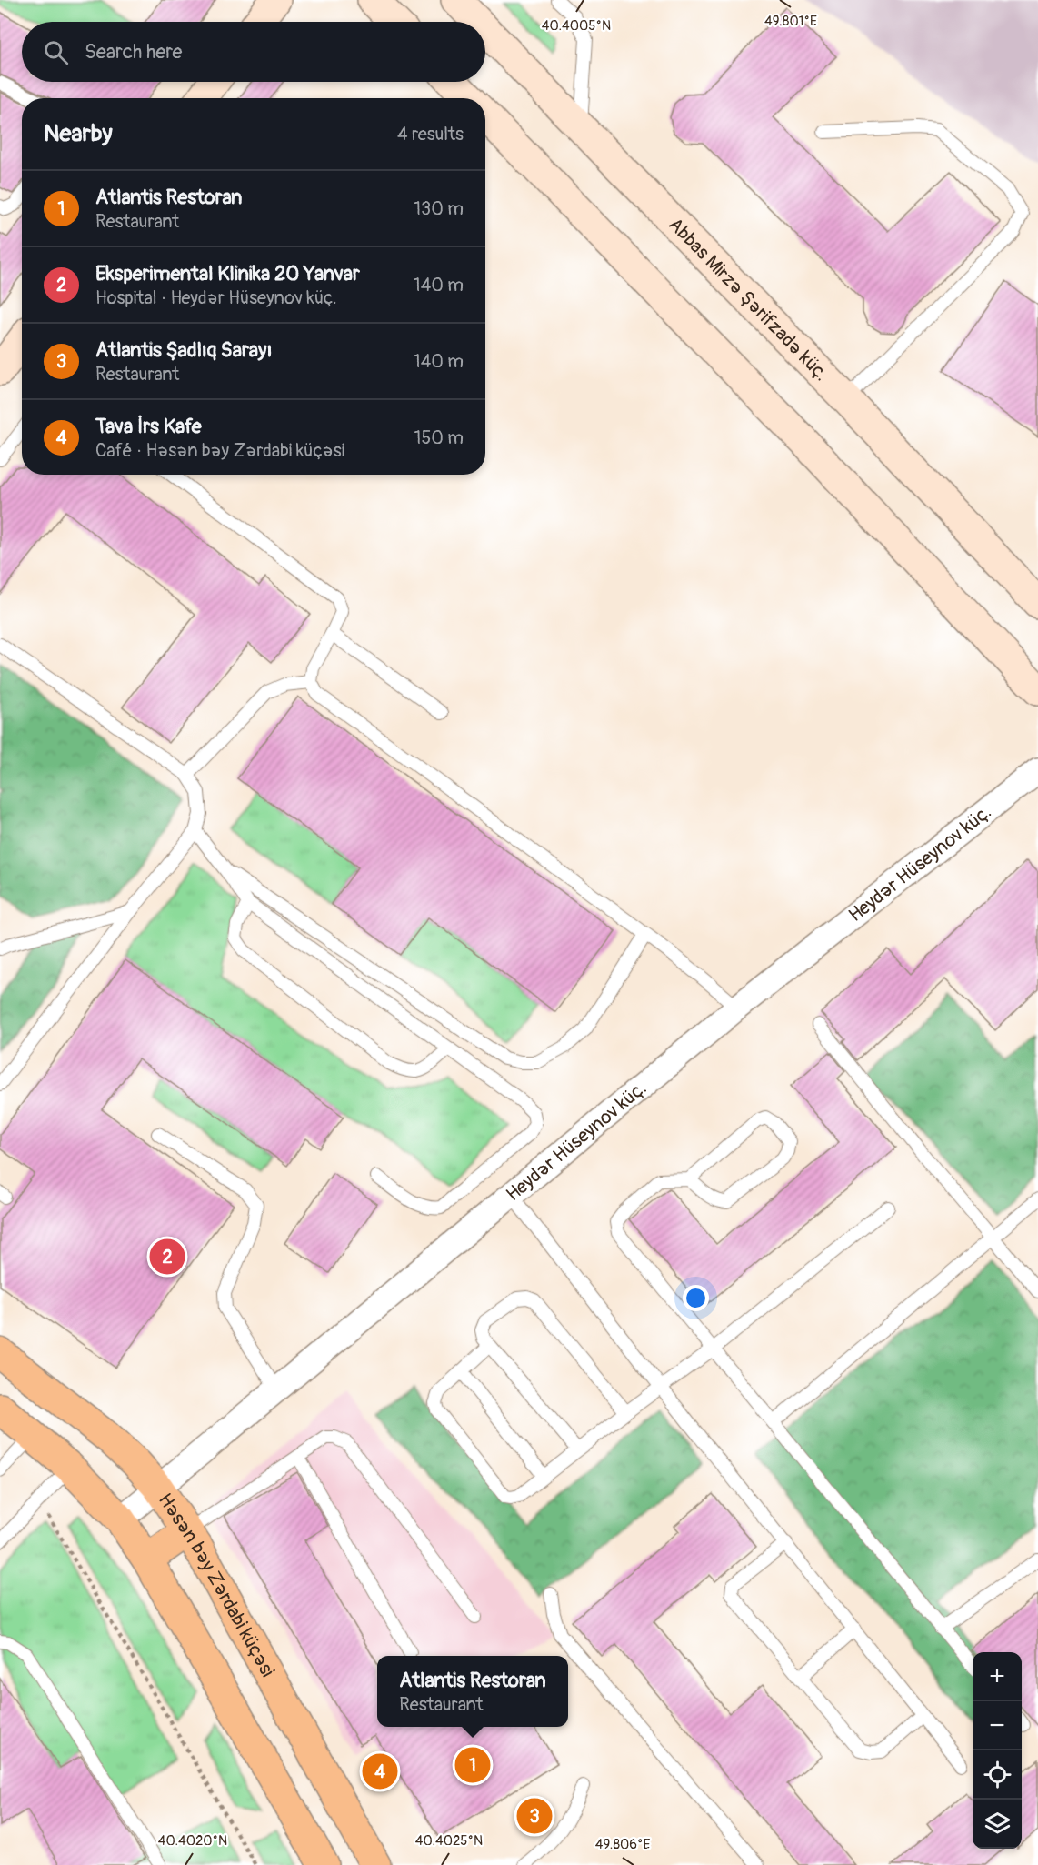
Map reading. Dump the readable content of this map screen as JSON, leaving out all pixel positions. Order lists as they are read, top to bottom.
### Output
{
  "streets": {
    "main road": ["Abbas Mirzə Şərifzadə küç.", "Həsən bəy Zərdabi küçəsi"],
    "street": ["Heydər Hüseynov küç."]
  },
  "crossings": [
    ["Heydər Hüseynov küç.", "Həsən bəy Zərdabi küçəsi"]
  ],
  "page": {
    "search": "Search here",
    "heading": ["Nearby", "4 results"],
    "list": [
      {
        "mark": "1",
        "name": "Atlantis Restoran",
        "note": "Restaurant",
        "value": "130 m"
      },
      {
        "mark": "2",
        "name": "Eksperimental Klinika 20 Yanvar",
        "note": "Hospital · Heydər Hüseynov küç.",
        "value": "140 m"
      },
      {
        "mark": "3",
        "name": "Atlantis Şadlıq Sarayı",
        "note": "Restaurant",
        "value": "140 m"
      },
      {
        "mark": "4",
        "name": "Tava İrs Kafe",
        "note": "Café · Həsən bəy Zərdabi küçəsi",
        "value": "150 m"
      }
    ],
    "pins": [
      "2",
      "1",
      "4",
      "3"
    ],
    "map_buttons": ["+", "−"],
    "popup": ["Atlantis Restoran", "Restaurant"]
  },
  "coordinates": [
    "49.801°E",
    "40.4005°N",
    "40.4020°N",
    "40.4025°N",
    "49.806°E"
  ]
}
